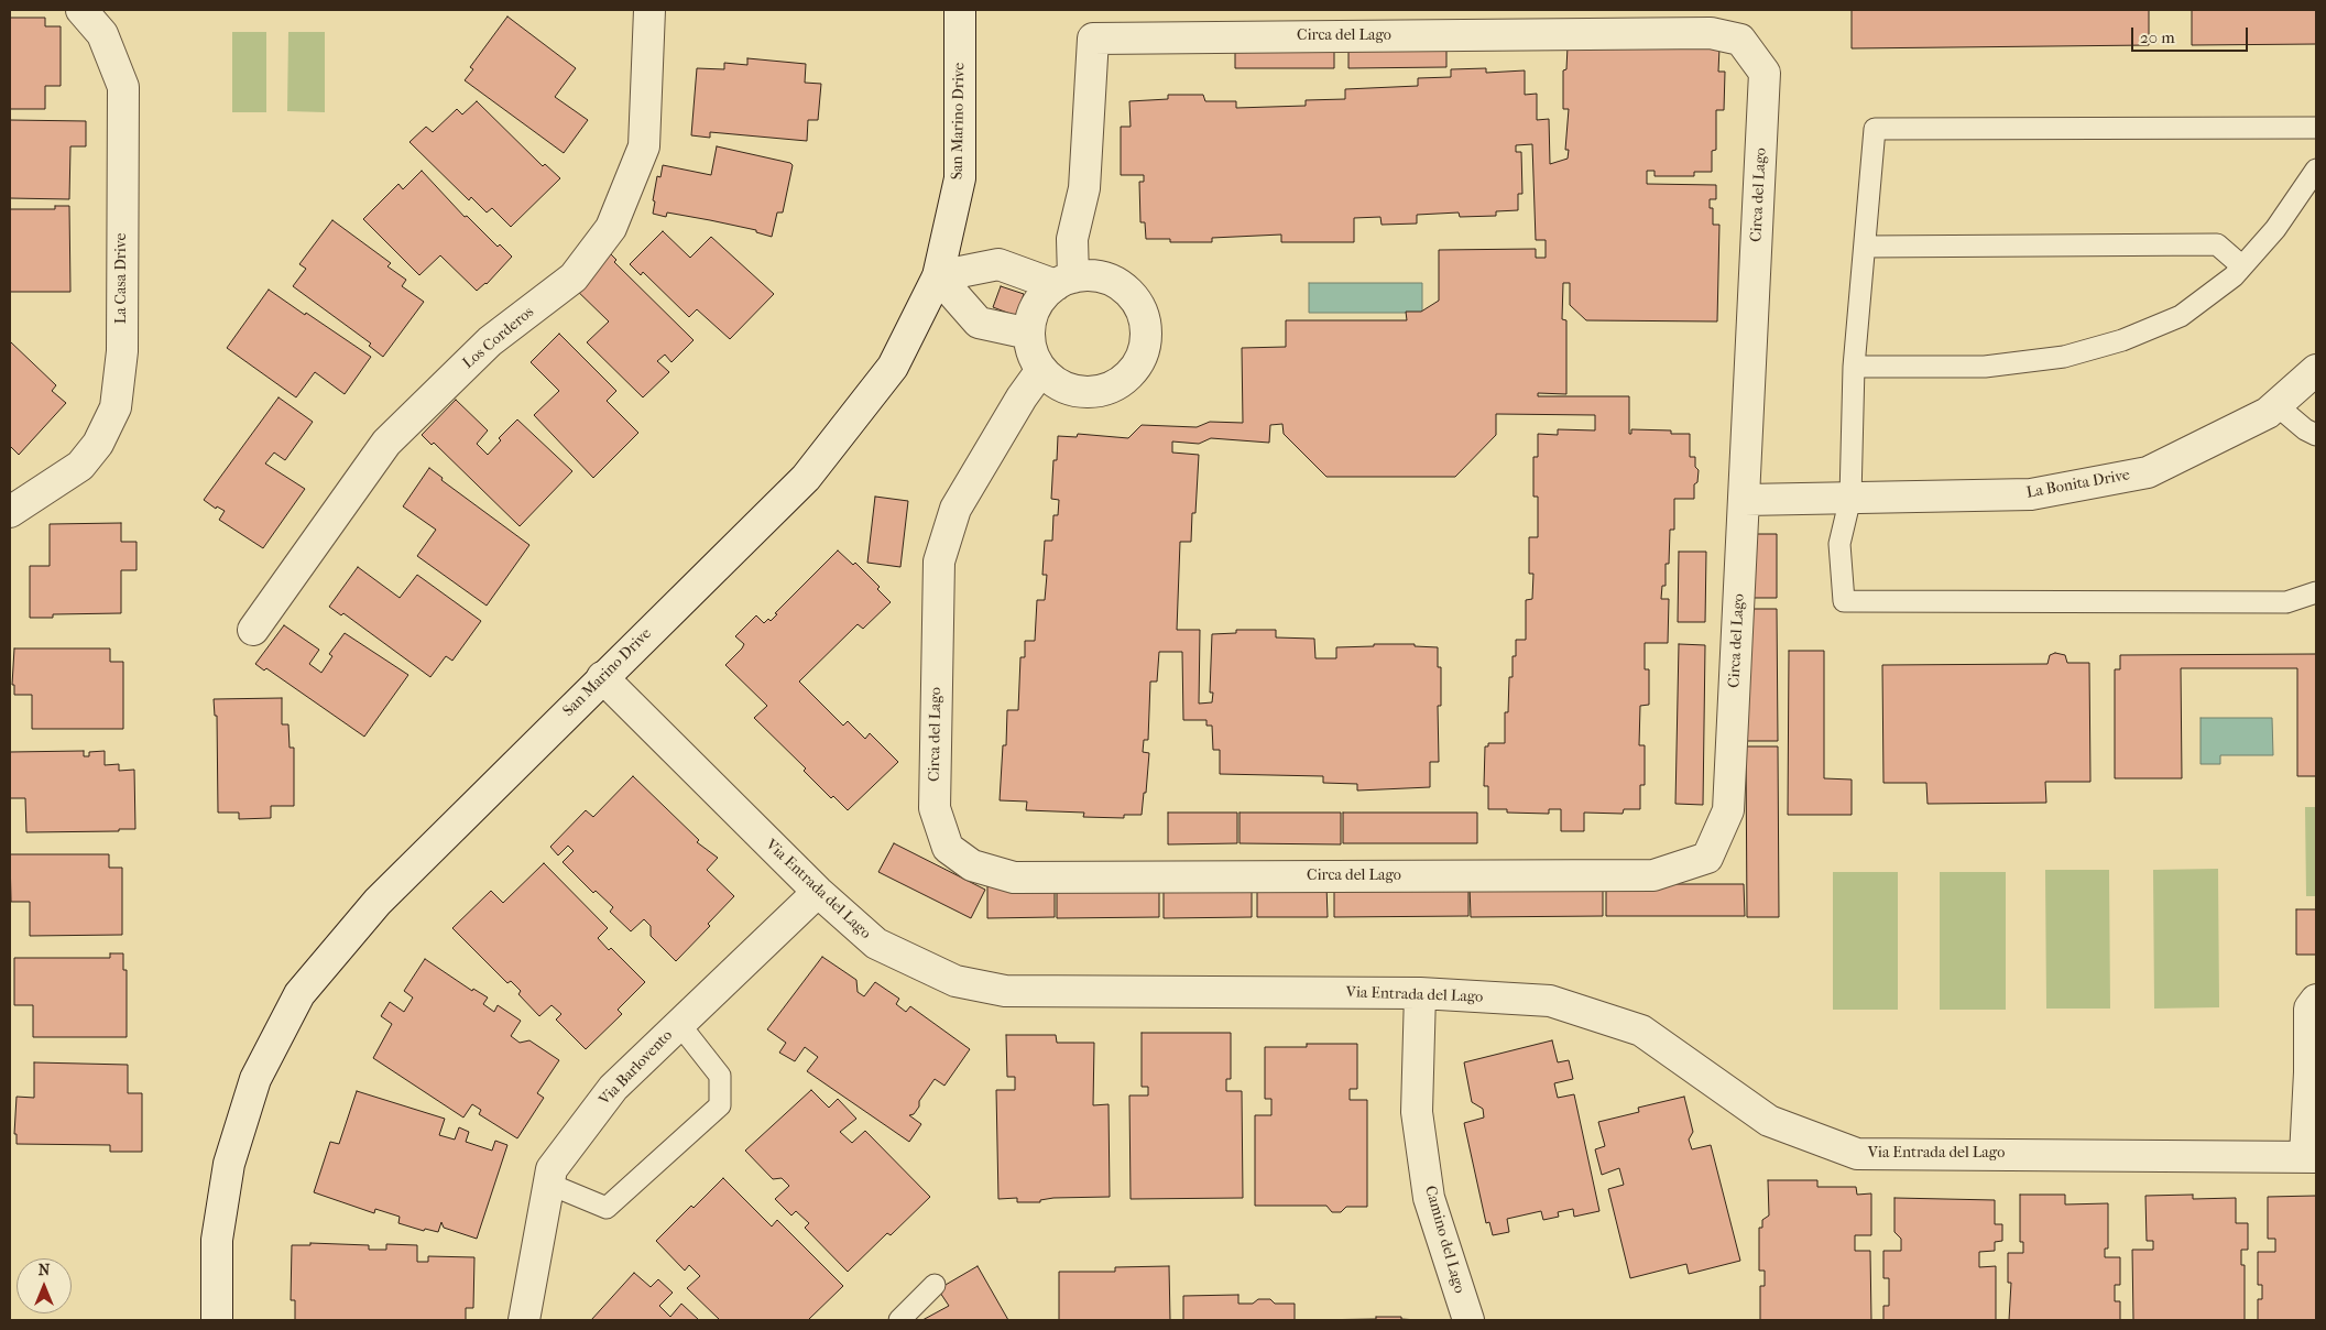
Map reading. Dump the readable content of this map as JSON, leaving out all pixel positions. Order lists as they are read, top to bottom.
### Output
{
  "streets": {
    "street": [
      "Circa del Lago",
      "San Marino Drive",
      "La Casa Drive",
      "Los Corderos",
      "La Bonita Drive",
      "Via Entrada del Lago",
      "Via Barlovento",
      "Camino del Lago"
    ]
  },
  "crossings": [
    ["Circa del Lago", "La Bonita Drive"],
    ["San Marino Drive", "Via Entrada del Lago"],
    ["Via Entrada del Lago", "Via Barlovento"],
    ["Via Entrada del Lago", "Camino del Lago"]
  ],
  "scale_bar": "20 m",
  "north": "top"
}
